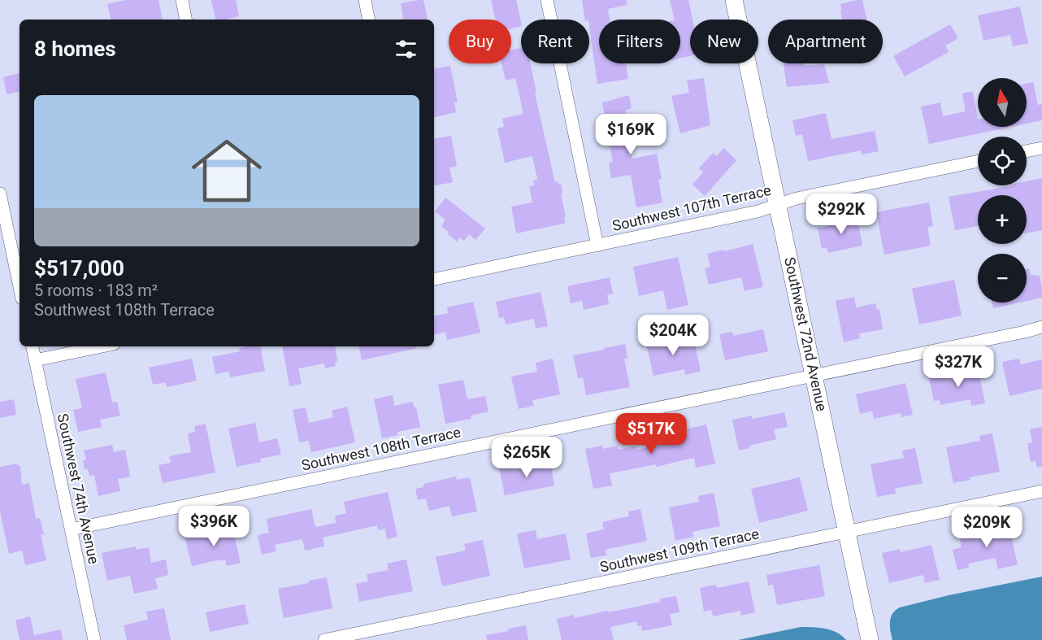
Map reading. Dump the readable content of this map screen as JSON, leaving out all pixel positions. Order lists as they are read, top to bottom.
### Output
{
  "streets": {
    "street": [
      "Southwest 107th Terrace",
      "Southwest 72nd Avenue",
      "Southwest 108th Terrace",
      "Southwest 74th Avenue",
      "Southwest 109th Terrace"
    ]
  },
  "crossings": [
    ["Southwest 107th Terrace", "Southwest 72nd Avenue"],
    ["Southwest 72nd Avenue", "Southwest 108th Terrace"],
    ["Southwest 72nd Avenue", "Southwest 109th Terrace"],
    ["Southwest 108th Terrace", "Southwest 74th Avenue"]
  ],
  "north": "top",
  "page": {
    "chip": [
      "Buy",
      "Rent",
      "Filters",
      "New",
      "Apartment"
    ],
    "heading": "8 homes",
    "map_buttons": ["+", "−"],
    "list": [
      {
        "name": "$517,000",
        "note": "5 rooms · 183 m² · Southwest 108th Terrace"
      }
    ],
    "price": [
      "$169K",
      "$292K",
      "$204K",
      "$327K",
      "$517K",
      "$265K",
      "$396K",
      "$209K"
    ]
  }
}
